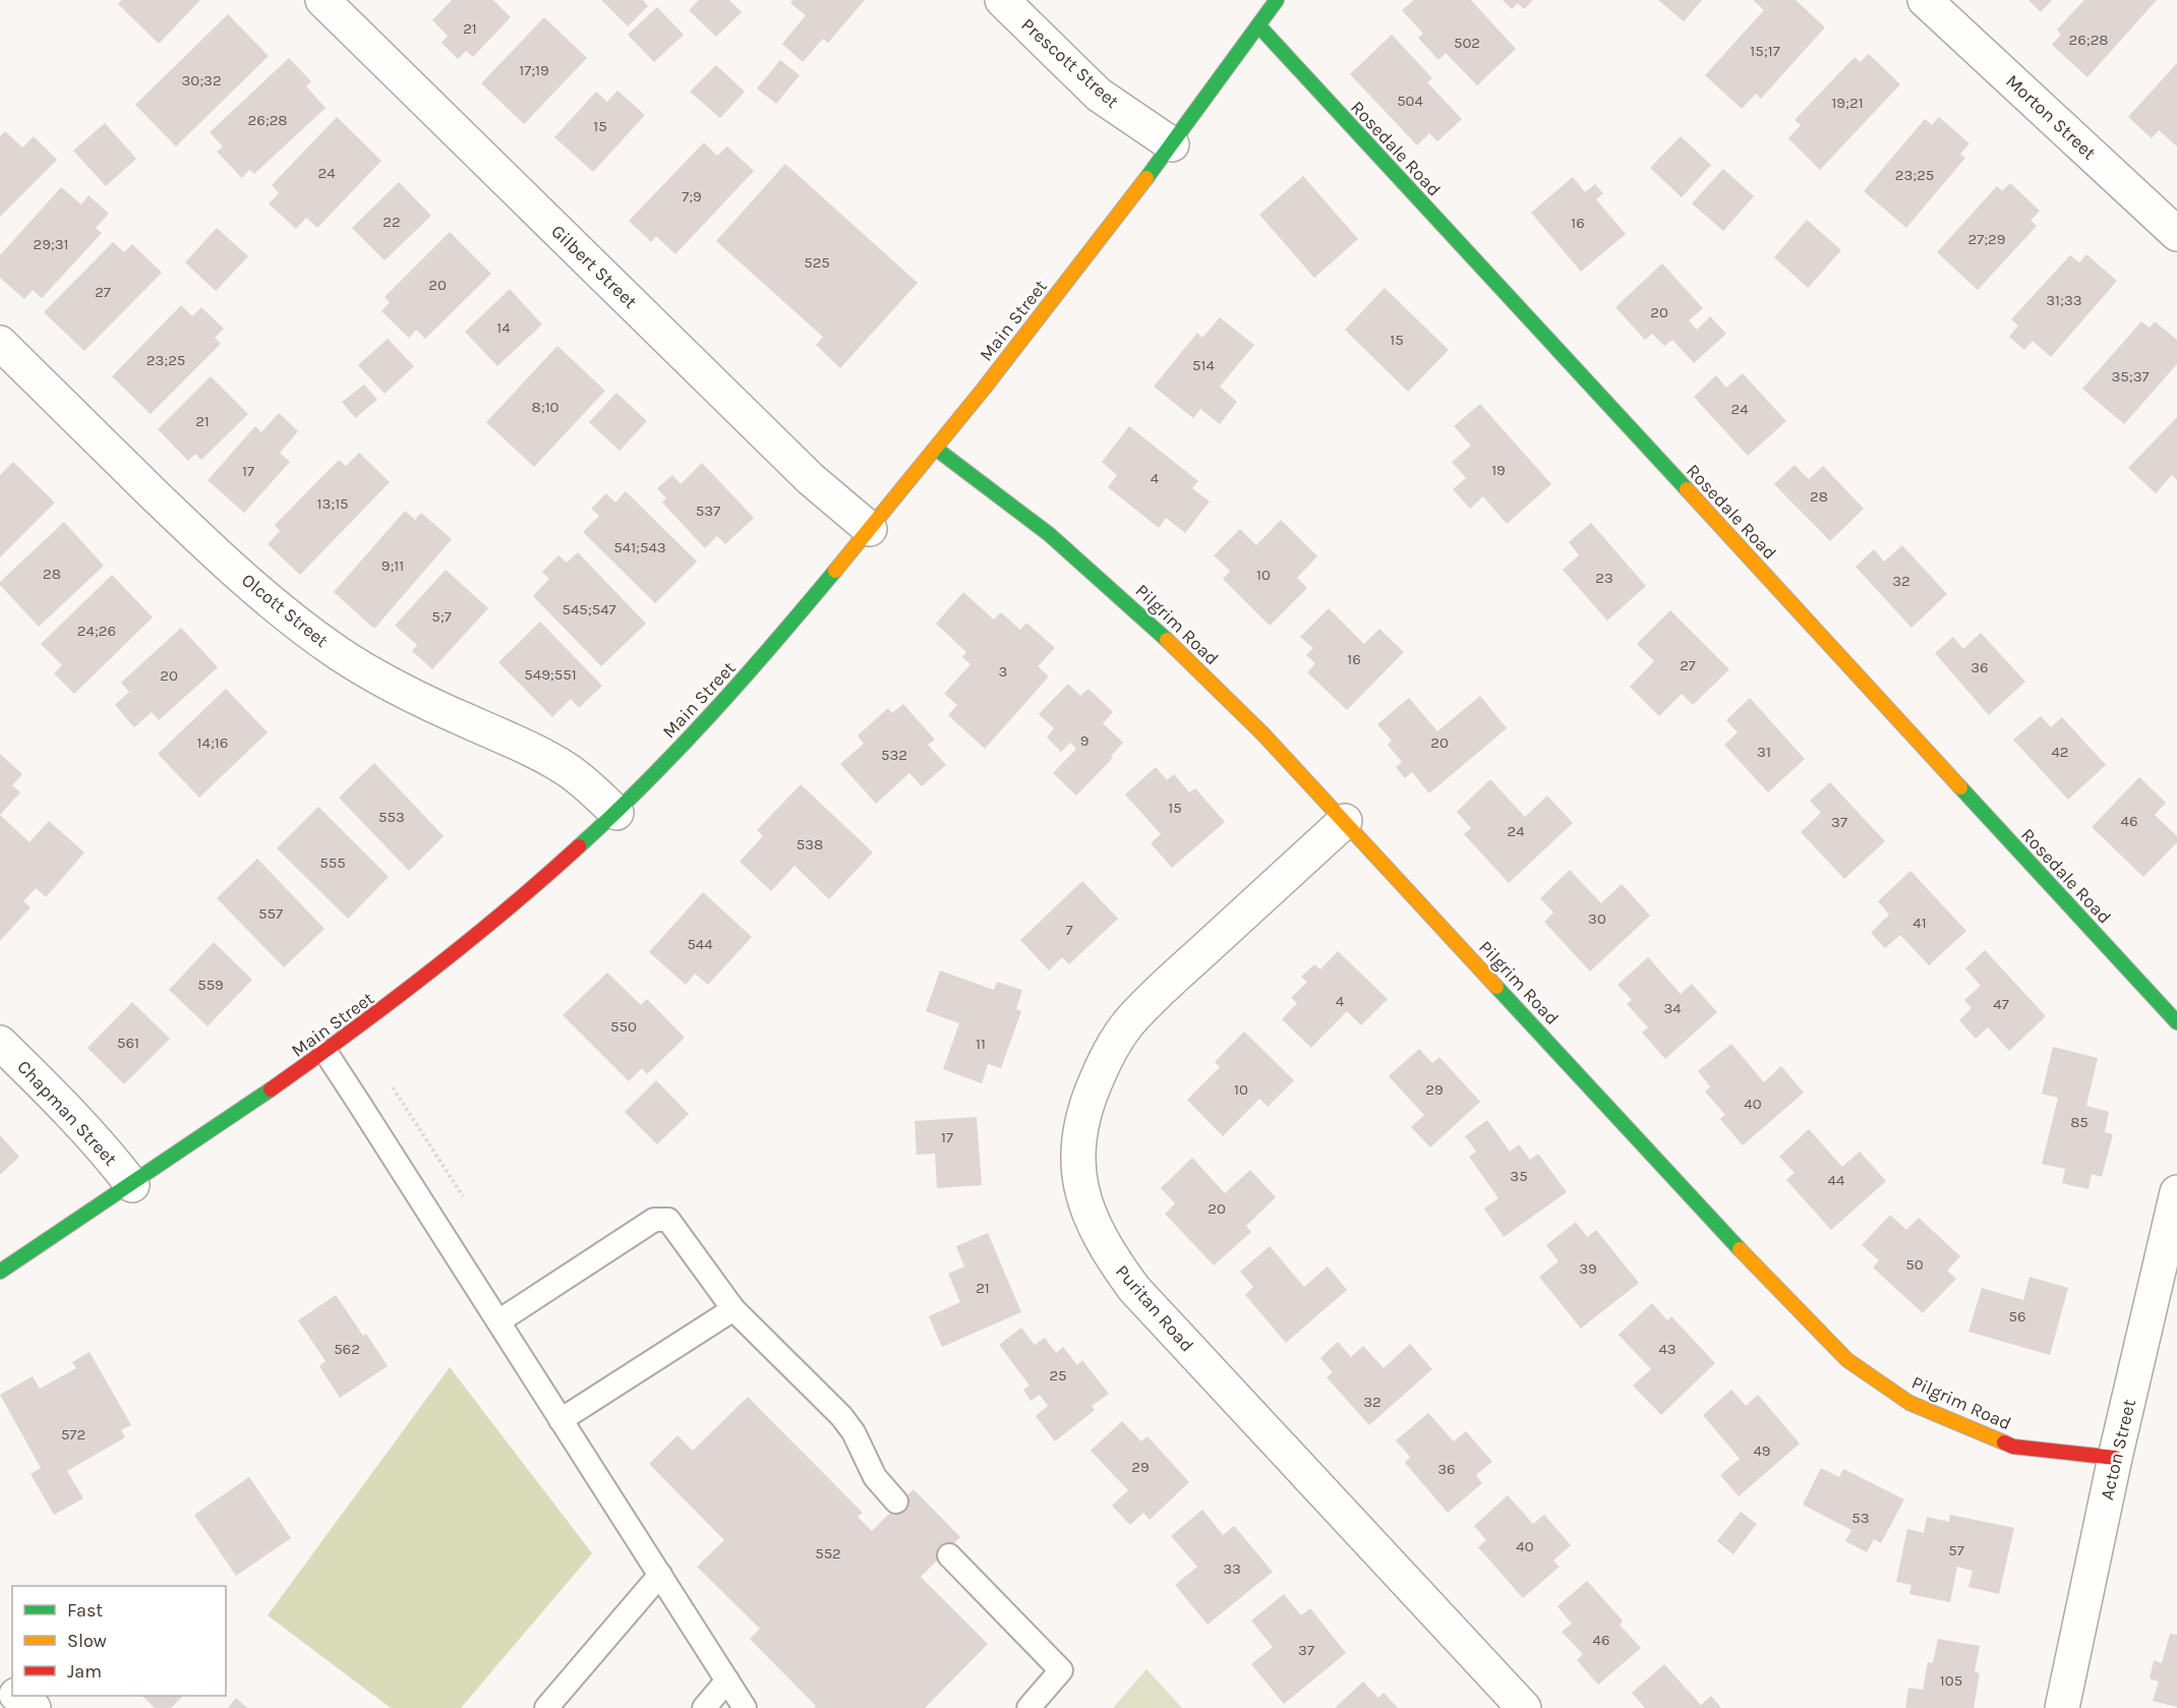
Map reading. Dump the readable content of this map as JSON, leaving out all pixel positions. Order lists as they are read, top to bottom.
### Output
{
  "streets": {
    "street": [
      "Prescott Street",
      "Morton Street",
      "Rosedale Road",
      "Gilbert Street",
      "Main Street",
      "Olcott Street",
      "Pilgrim Road",
      "Chapman Street",
      "Puritan Road",
      "Acton Street"
    ]
  },
  "crossings": [
    ["Prescott Street", "Main Street"],
    ["Rosedale Road", "Main Street"],
    ["Gilbert Street", "Main Street"],
    ["Main Street", "Olcott Street"],
    ["Main Street", "Pilgrim Road"],
    ["Main Street", "Chapman Street"],
    ["Pilgrim Road", "Puritan Road"],
    ["Pilgrim Road", "Acton Street"]
  ],
  "house_numbers": [
    "21",
    "26;28",
    "502",
    "15;17",
    "17;19",
    "30;32",
    "504",
    "19;21",
    "26;28",
    "15",
    "24",
    "23;25",
    "7;9",
    "22",
    "16",
    "27;29",
    "29;31",
    "525",
    "20",
    "27",
    "31;33",
    "20",
    "14",
    "15",
    "23;25",
    "514",
    "35;37",
    "8;10",
    "24",
    "21",
    "19",
    "17",
    "4",
    "28",
    "13;15",
    "537",
    "541;543",
    "9;11",
    "28",
    "10",
    "23",
    "32",
    "545;547",
    "5;7",
    "24;26",
    "16",
    "27",
    "36",
    "3",
    "549;551",
    "20",
    "9",
    "14;16",
    "20",
    "31",
    "42",
    "532",
    "15",
    "553",
    "46",
    "37",
    "24",
    "538",
    "555",
    "557",
    "30",
    "41",
    "7",
    "544",
    "559",
    "4",
    "47",
    "34",
    "550",
    "561",
    "11",
    "10",
    "29",
    "40",
    "85",
    "17",
    "35",
    "44",
    "20",
    "50",
    "39",
    "21",
    "56",
    "562",
    "43",
    "25",
    "32",
    "572",
    "49",
    "29",
    "36",
    "53",
    "40",
    "57",
    "552",
    "33",
    "46",
    "37",
    "105"
  ],
  "legend": ["Fast", "Slow", "Jam"]
}
